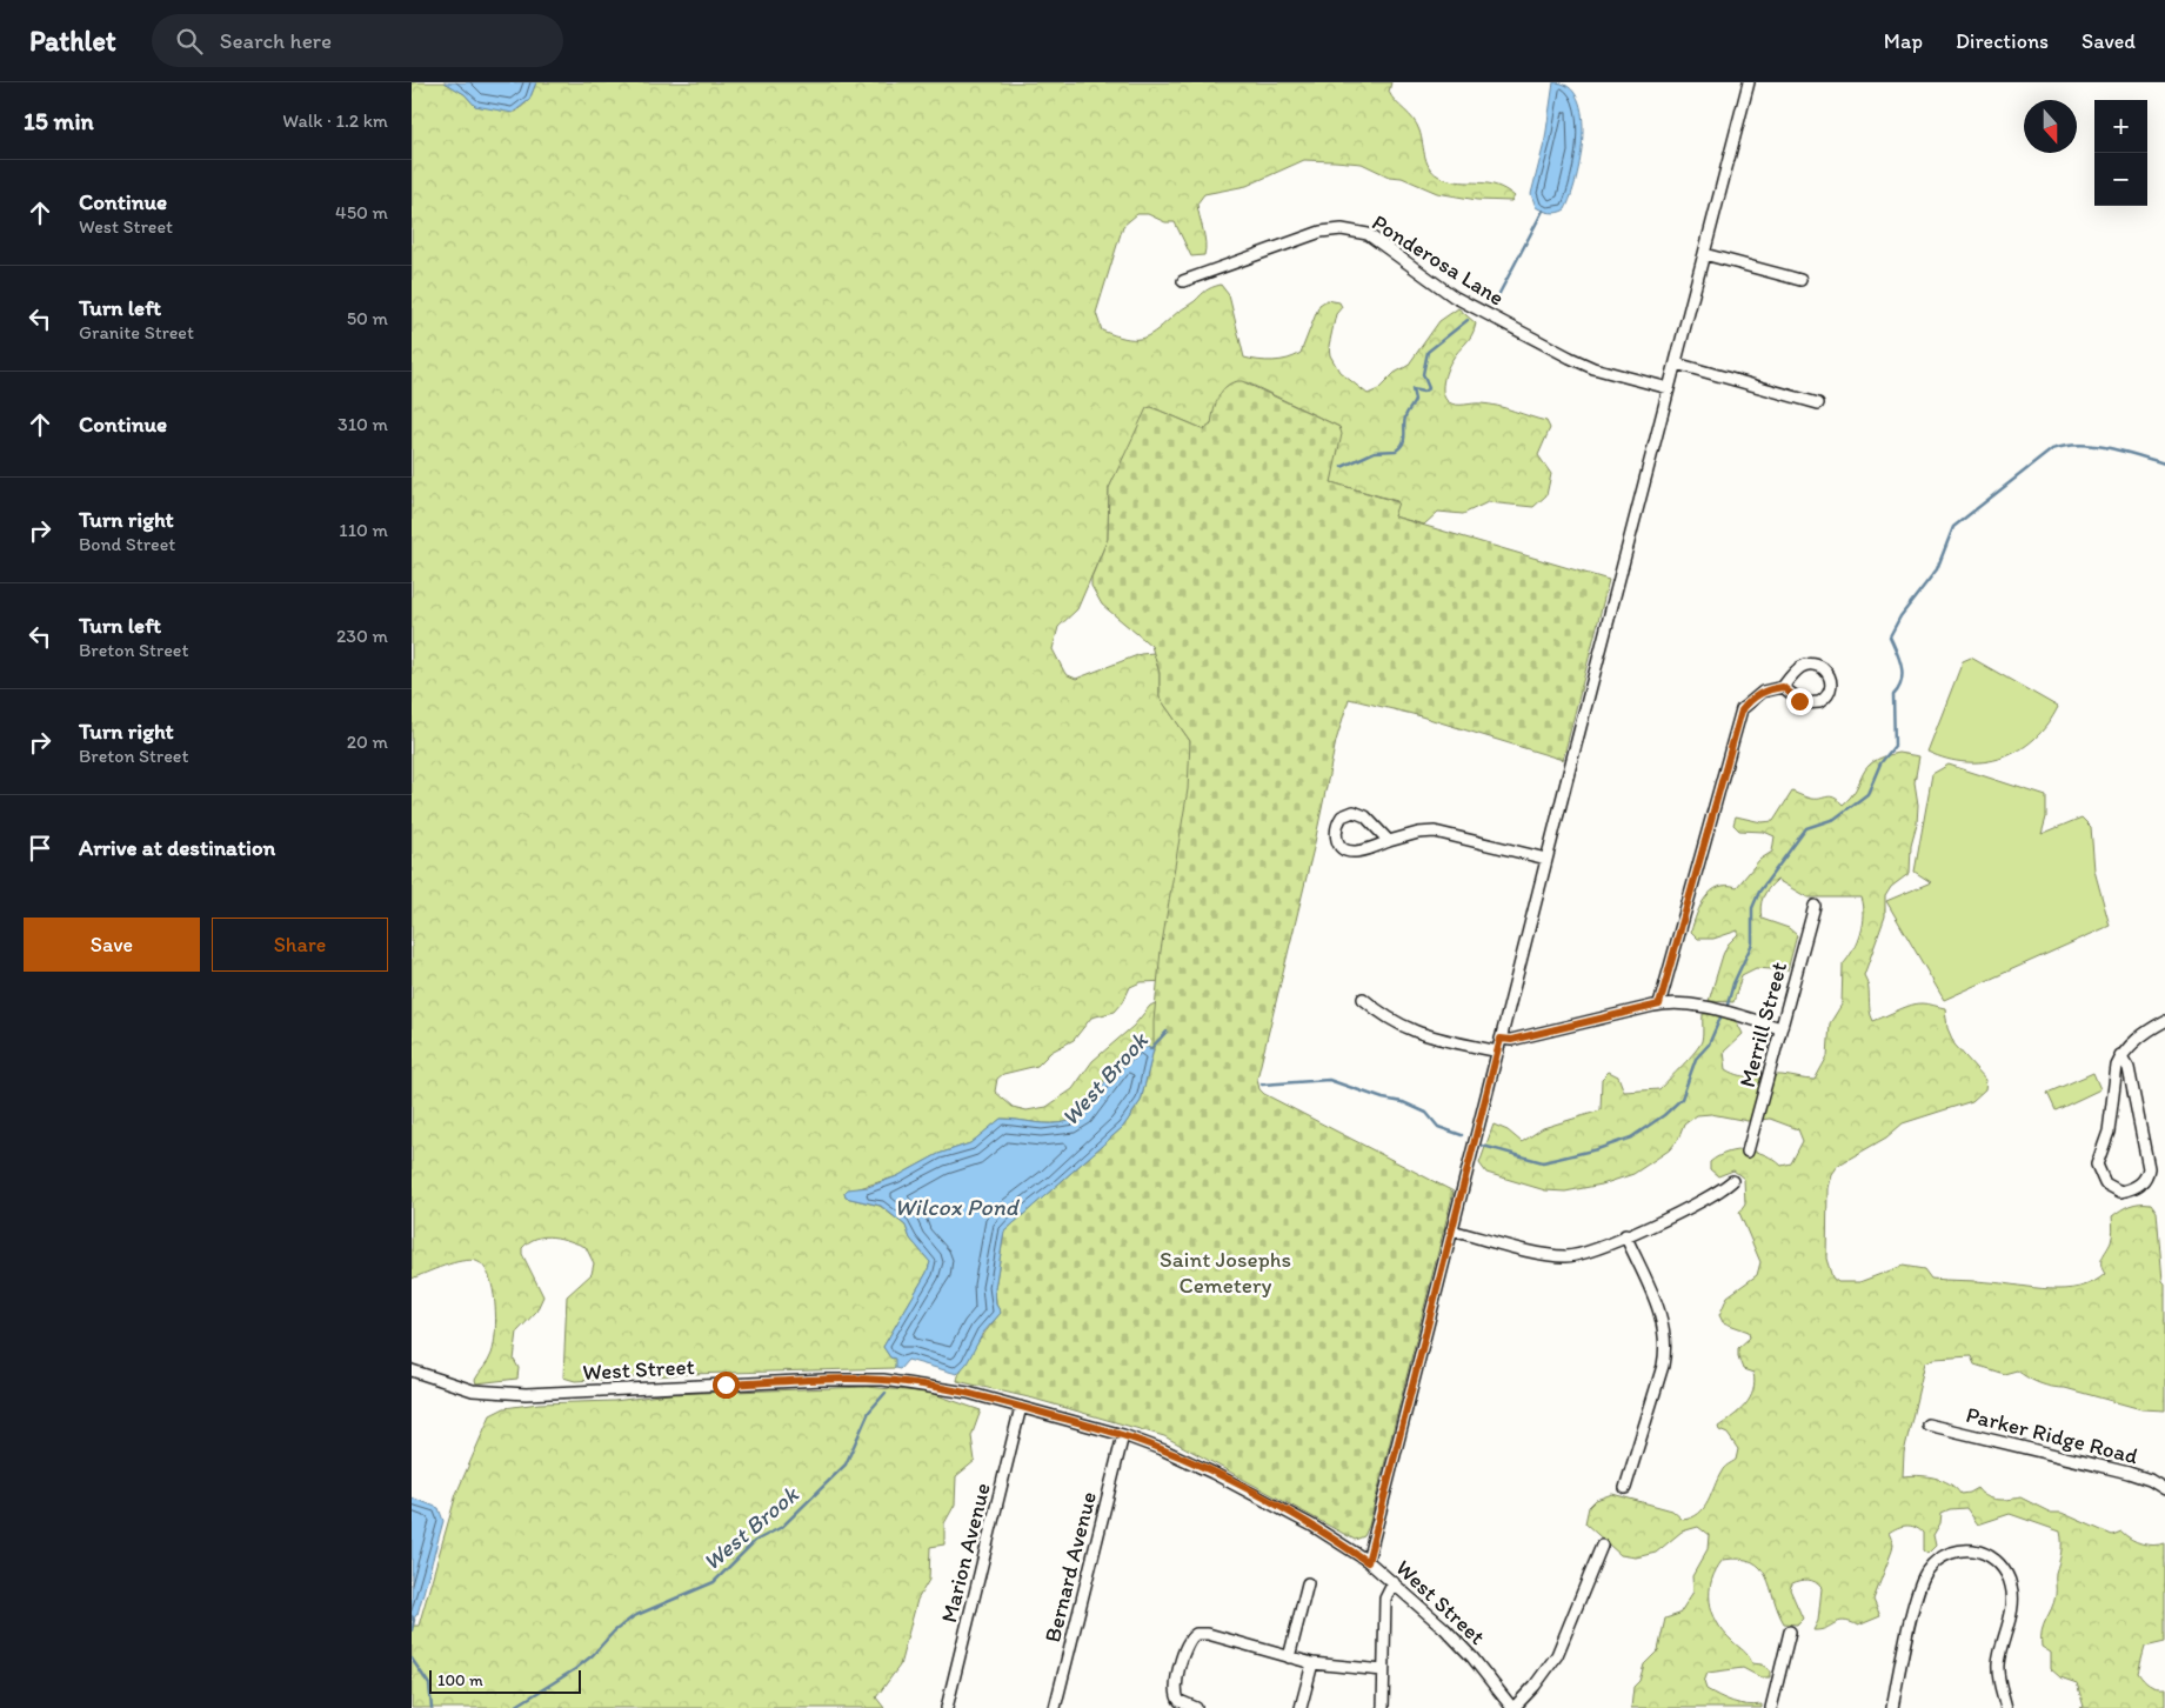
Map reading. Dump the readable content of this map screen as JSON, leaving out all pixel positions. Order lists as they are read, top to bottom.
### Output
{
  "streets": {
    "street": [
      "Ponderosa Lane",
      "Merrill Street",
      "West Street",
      "Parker Ridge Road",
      "Marion Avenue",
      "Bernard Avenue"
    ]
  },
  "crossings": [
    ["West Street", "Marion Avenue"],
    ["West Street", "Bernard Avenue"]
  ],
  "water": ["West Brook", "Wilcox Pond"],
  "parks": ["Saint Josephs Cemetery"],
  "scale_bar": "100 m",
  "north": "bottom",
  "page": {
    "header": "Pathlet",
    "search": "Search here",
    "nav": ["Map", "Directions", "Saved"],
    "heading": ["15 min", "Walk · 1.2 km"],
    "map_buttons": ["+", "−"],
    "list": [
      ["Continue", "West Street", "450 m"],
      ["Turn left", "Granite Street", "50 m"],
      ["Continue", "310 m"],
      ["Turn right", "Bond Street", "110 m"],
      ["Turn left", "Breton Street", "230 m"],
      ["Turn right", "Breton Street", "20 m"],
      "Arrive at destination"
    ],
    "buttons": ["Save", "Share"],
    "scale": "100 m"
  }
}
